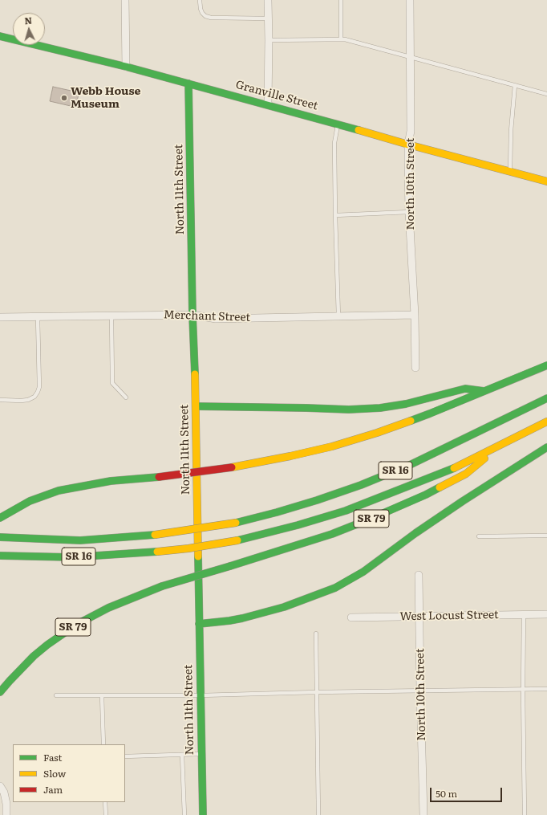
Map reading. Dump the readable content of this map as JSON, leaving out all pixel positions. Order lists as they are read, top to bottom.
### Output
{
  "streets": {
    "main road": [
      "Granville Street",
      "North 11th Street",
      "SR 16",
      "SR 79"
    ],
    "street": ["North 10th Street", "Merchant Street", "West Locust Street"]
  },
  "crossings": [
    ["Granville Street", "North 10th Street"],
    ["Granville Street", "North 11th Street"],
    ["North 10th Street", "Merchant Street"],
    ["North 10th Street", "West Locust Street"],
    ["North 11th Street", "Merchant Street"],
    ["SR 16", "SR 79"]
  ],
  "places": ["Webb House Museum"],
  "legend": ["Fast", "Slow", "Jam"],
  "scale_bar": "50 m",
  "north": "top"
}
